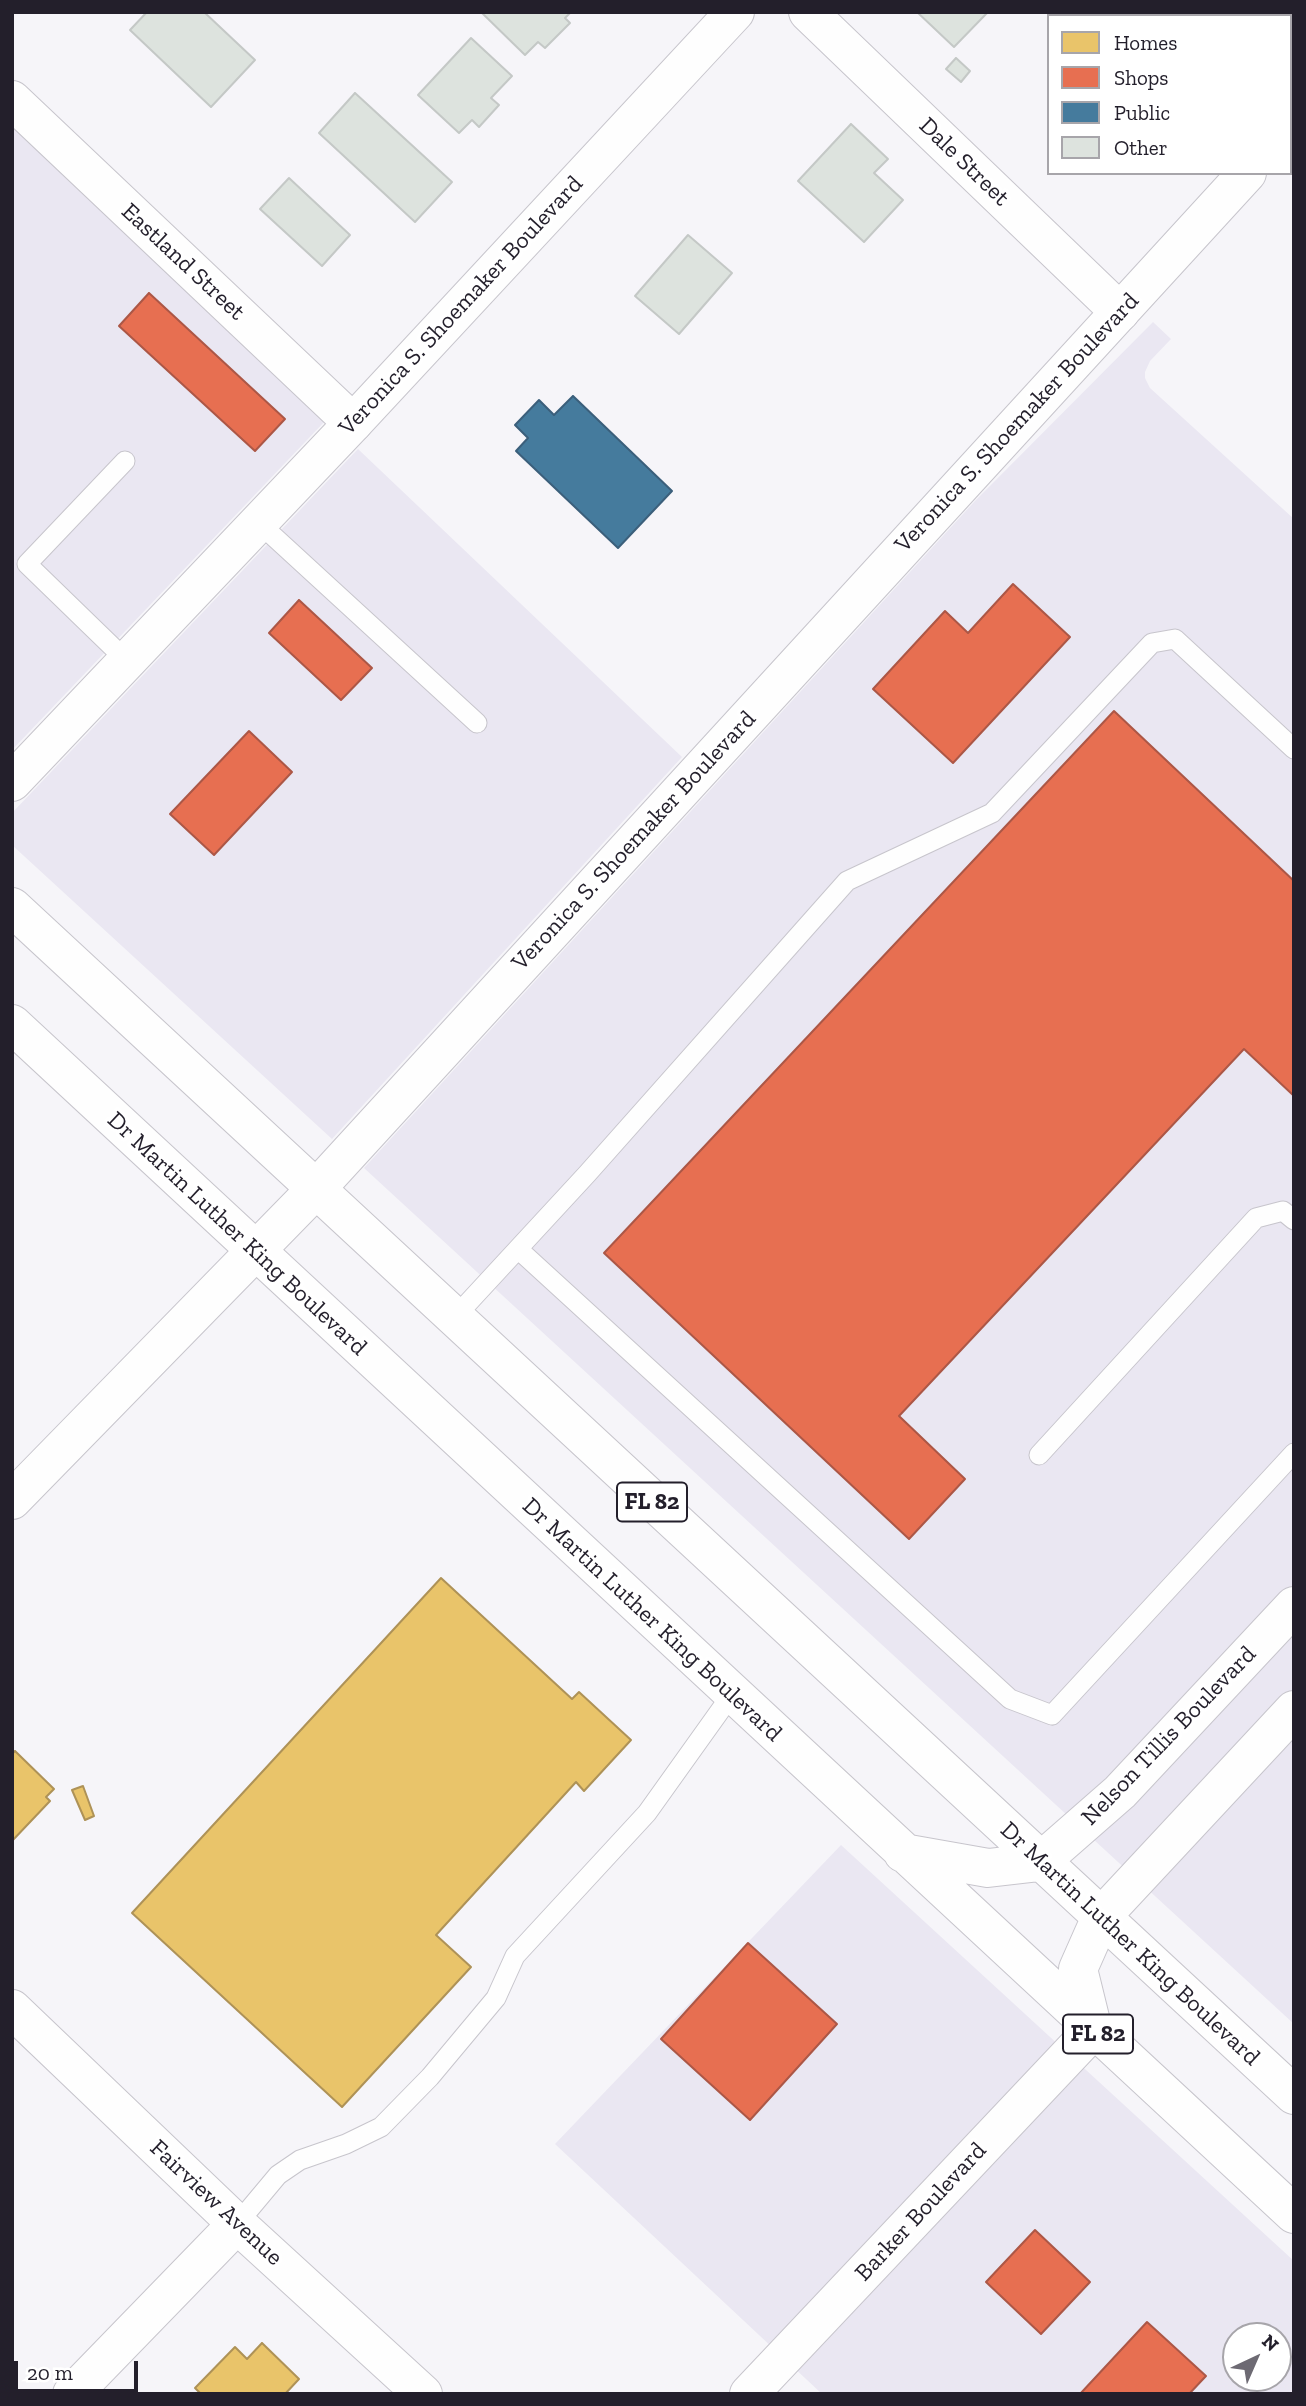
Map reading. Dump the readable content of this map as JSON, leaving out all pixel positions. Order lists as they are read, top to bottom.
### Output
{
  "streets": {
    "street": [
      "Dale Street",
      "Eastland Street",
      "Veronica S. Shoemaker Boulevard",
      "Dr Martin Luther King Boulevard",
      "FL 82",
      "Nelson Tillis Boulevard",
      "Fairview Avenue",
      "Barker Boulevard"
    ]
  },
  "crossings": [
    ["Dale Street", "Veronica S. Shoemaker Boulevard"],
    ["Eastland Street", "Veronica S. Shoemaker Boulevard"],
    ["Veronica S. Shoemaker Boulevard", "Dr Martin Luther King Boulevard"],
    ["Dr Martin Luther King Boulevard", "Nelson Tillis Boulevard"],
    ["Dr Martin Luther King Boulevard", "Barker Boulevard"]
  ],
  "legend": [
    "Homes",
    "Shops",
    "Public",
    "Other"
  ],
  "scale_bar": "20 m",
  "north": "top right"
}
